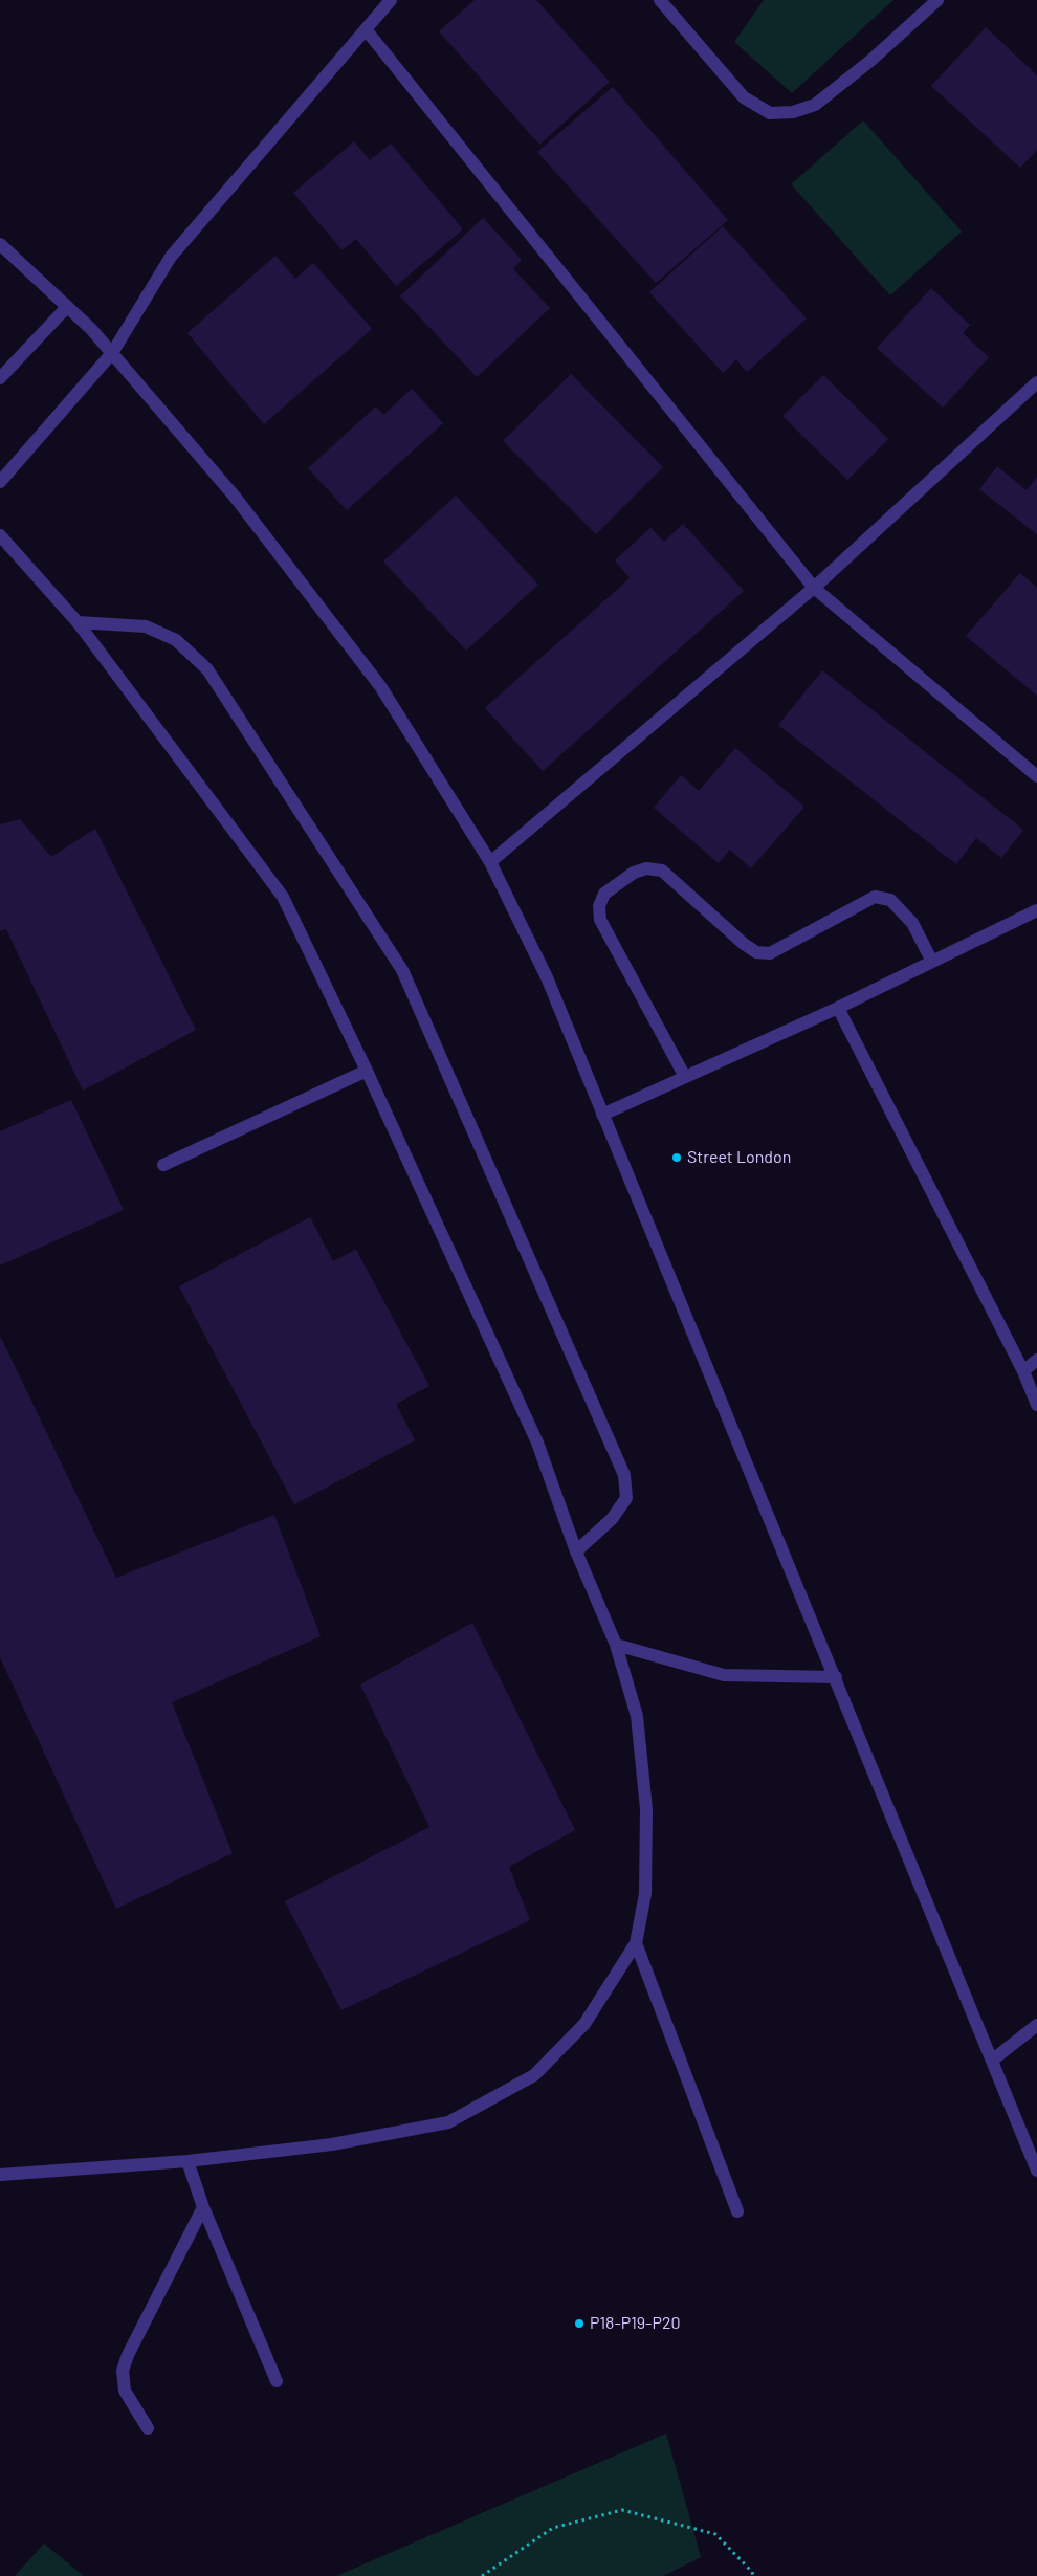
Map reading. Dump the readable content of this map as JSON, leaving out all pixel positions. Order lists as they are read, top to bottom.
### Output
{
  "places": ["Street London", "P18-P19-P20"]
}
